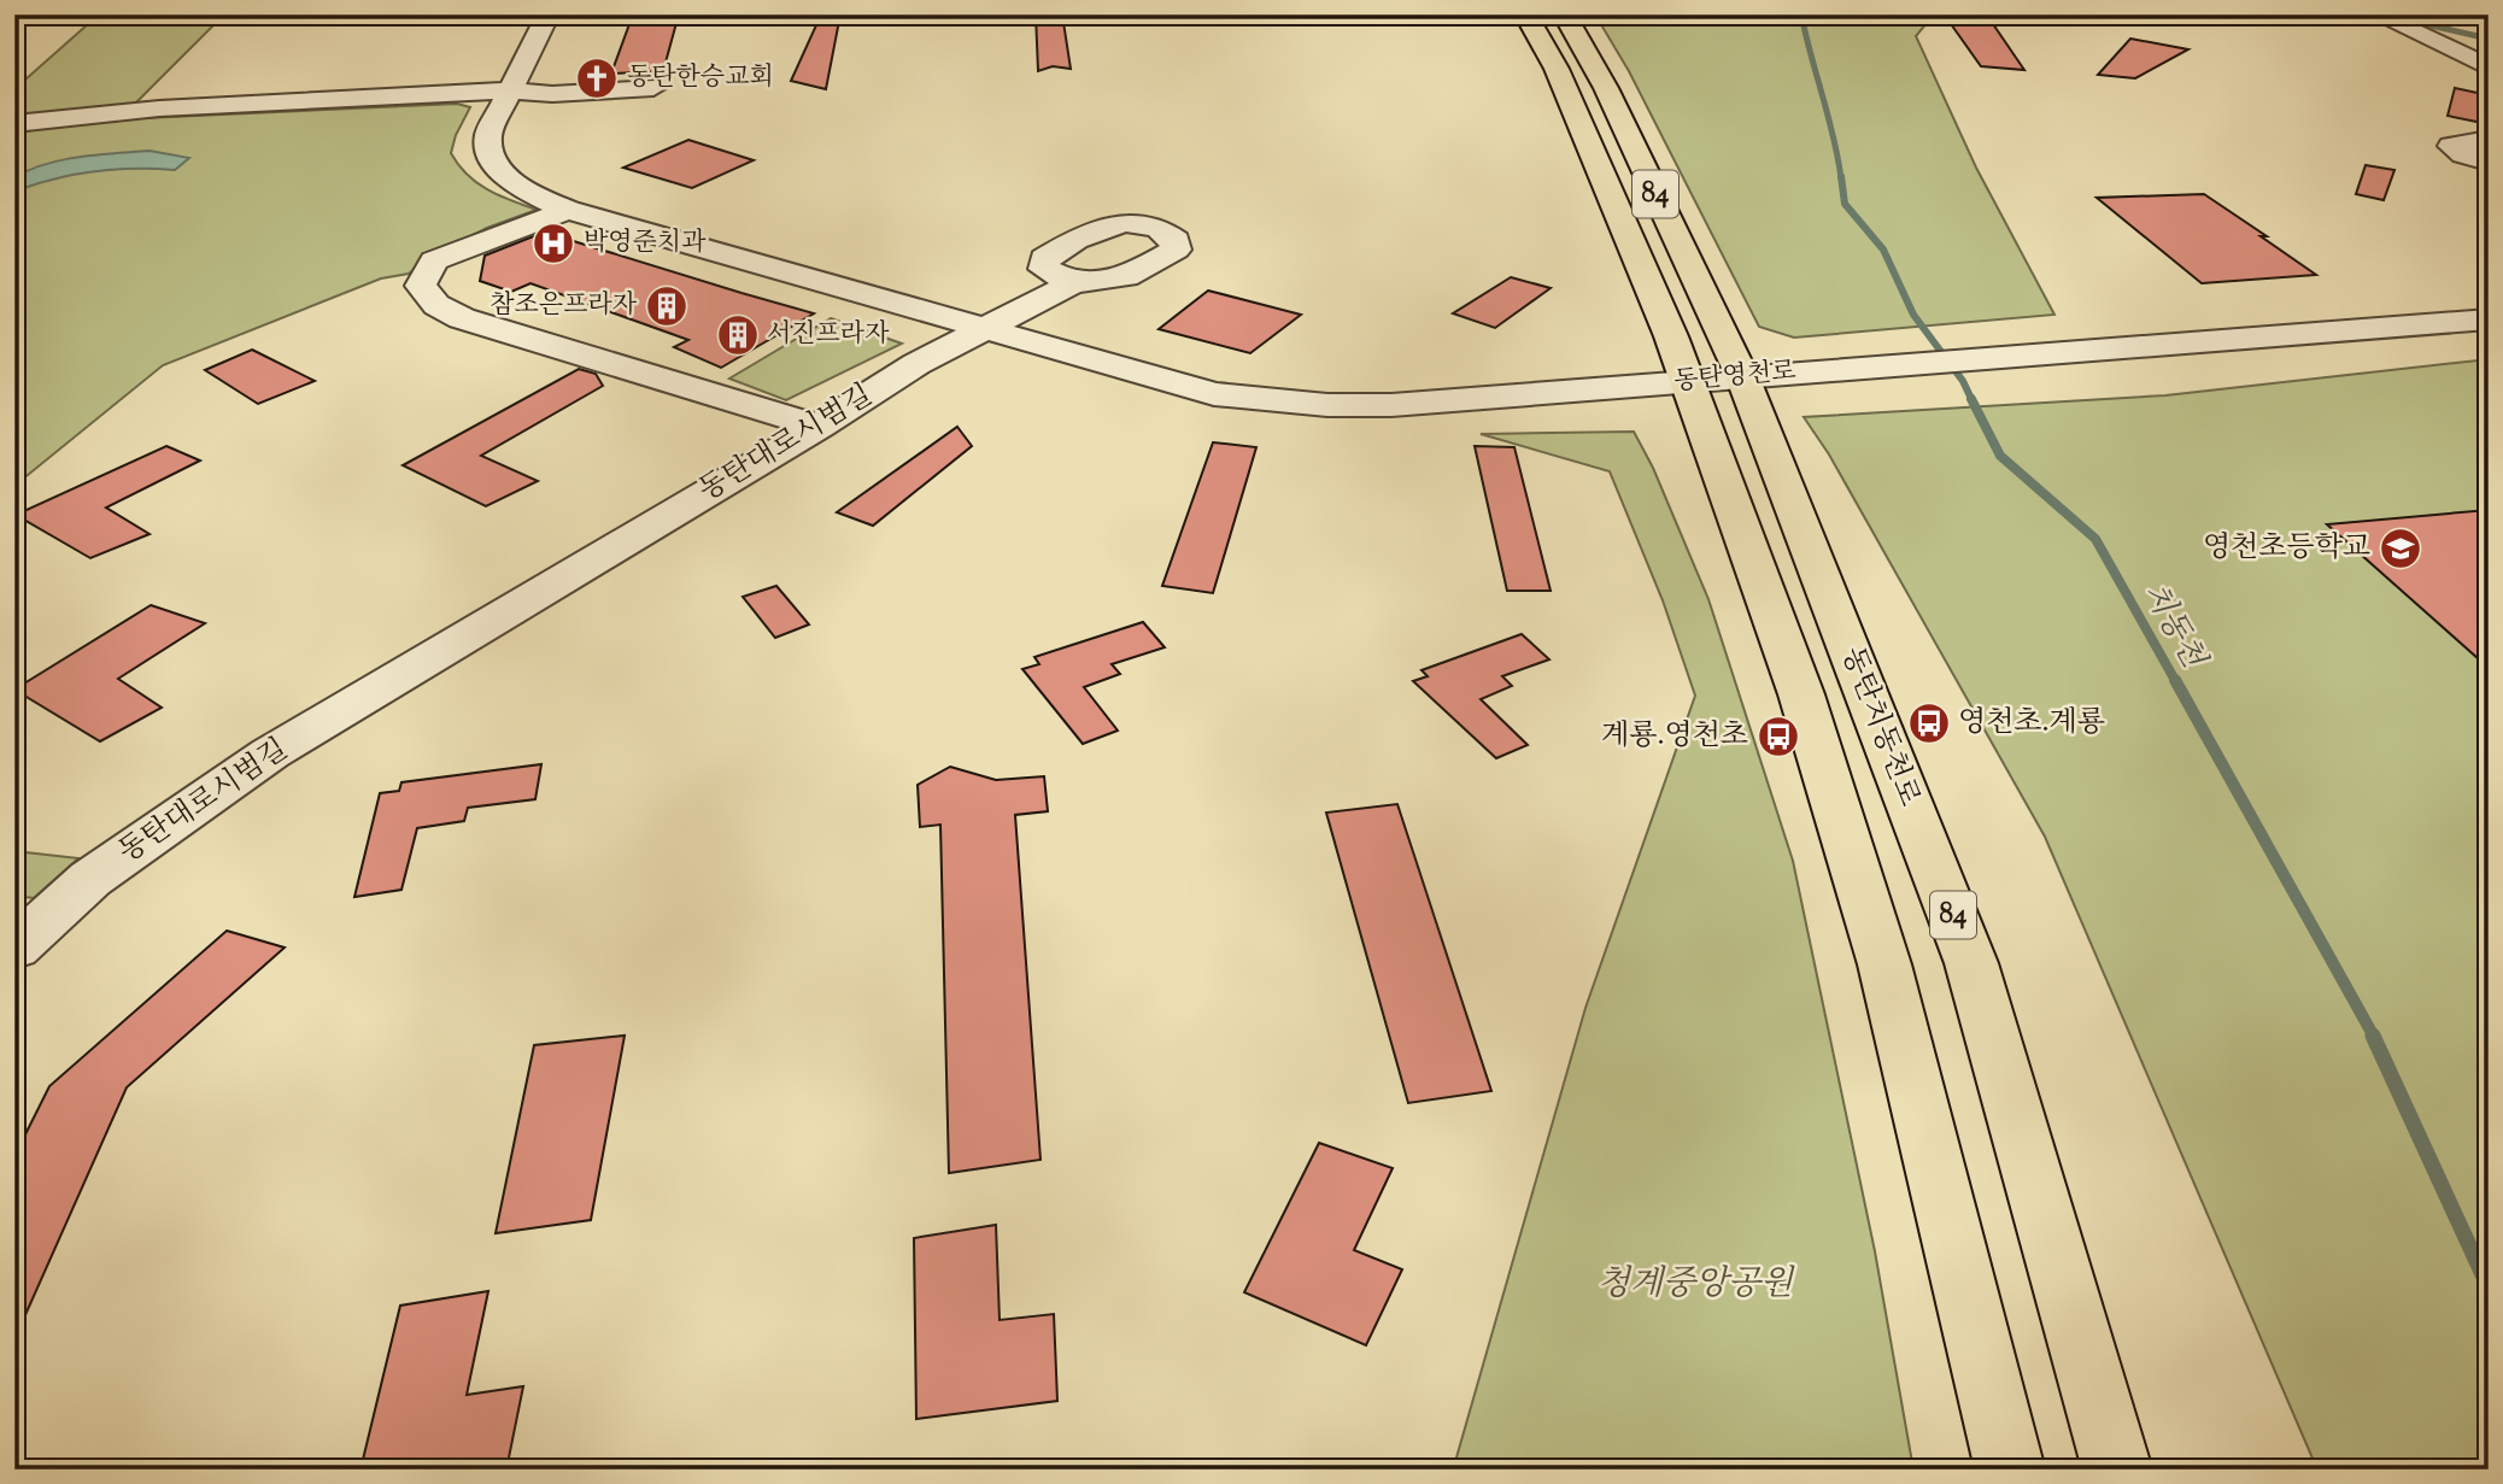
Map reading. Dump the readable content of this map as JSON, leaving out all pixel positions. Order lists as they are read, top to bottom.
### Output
{
  "streets": {
    "main road": ["84", "동탄치동천로"],
    "street": ["동탄영천로", "동탄대로시범길"]
  },
  "crossings": [
    ["동탄영천로", "동탄대로시범길"],
    ["동탄영천로", "동탄치동천로"]
  ],
  "water": ["치동천"],
  "parks": ["청계중앙공원"],
  "places": {
    "church": ["동탄한승교회"],
    "hospital": ["박영준치과"],
    "building": ["참조은프라자", "서진프라자"],
    "school or university": ["영천초등학교"],
    "bus stop": ["영천초.계룡", "계룡.영천초"]
  }
}
